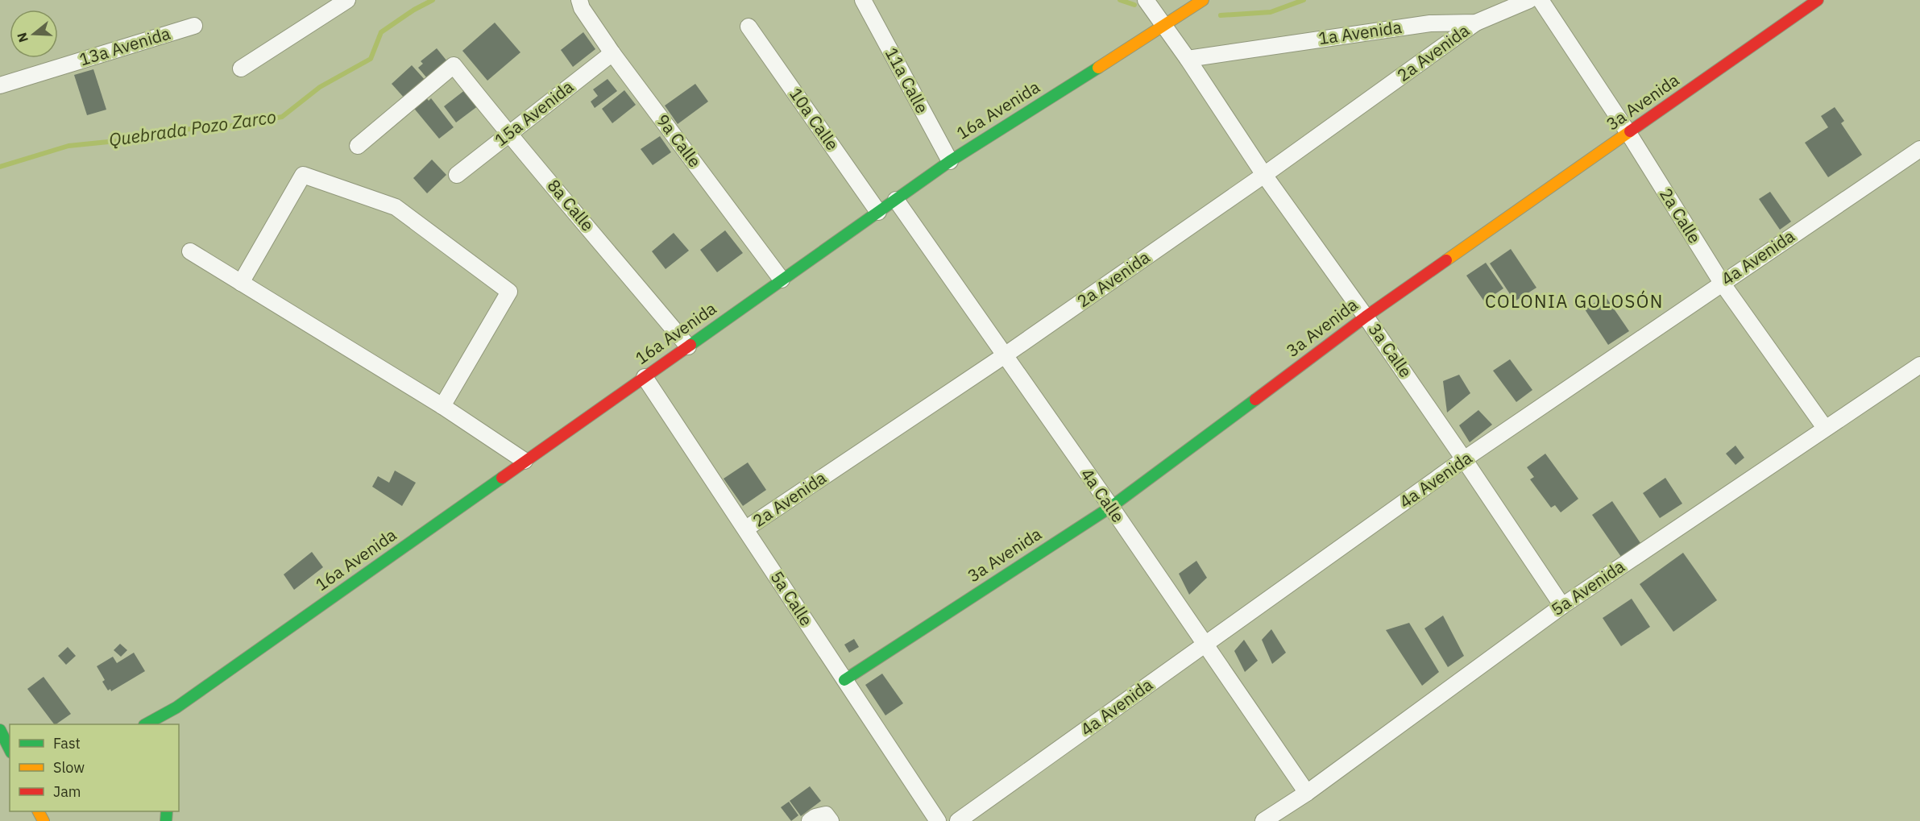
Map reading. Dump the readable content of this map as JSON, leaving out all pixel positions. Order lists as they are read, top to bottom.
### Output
{
  "streets": {
    "street": [
      "1a Avenida",
      "13a Avenida",
      "2a Avenida",
      "11a Calle",
      "3a Avenida",
      "16a Avenida",
      "15a Avenida",
      "10a Calle",
      "9a Calle",
      "8a Calle",
      "2a Calle",
      "4a Avenida",
      "3a Calle",
      "4a Calle",
      "5a Avenida",
      "5a Calle"
    ]
  },
  "crossings": [
    ["1a Avenida", "2a Avenida"],
    ["1a Avenida", "3a Calle"],
    ["2a Avenida", "3a Calle"],
    ["2a Avenida", "4a Calle"],
    ["2a Avenida", "5a Calle"],
    ["11a Calle", "16a Avenida"],
    ["3a Avenida", "2a Calle"],
    ["3a Avenida", "3a Calle"],
    ["3a Avenida", "4a Calle"],
    ["3a Avenida", "5a Calle"],
    ["16a Avenida", "10a Calle"],
    ["16a Avenida", "9a Calle"],
    ["16a Avenida", "8a Calle"],
    ["16a Avenida", "3a Calle"],
    ["16a Avenida", "4a Calle"],
    ["16a Avenida", "5a Calle"],
    ["15a Avenida", "9a Calle"],
    ["15a Avenida", "8a Calle"],
    ["2a Calle", "4a Avenida"],
    ["2a Calle", "5a Avenida"],
    ["4a Avenida", "3a Calle"],
    ["4a Avenida", "4a Calle"],
    ["3a Calle", "5a Avenida"],
    ["4a Calle", "5a Avenida"]
  ],
  "districts": ["COLONIA GOLOSÓN"],
  "water": ["Quebrada Pozo Zarco"],
  "legend": ["Fast", "Slow", "Jam"],
  "north": "left"
}
